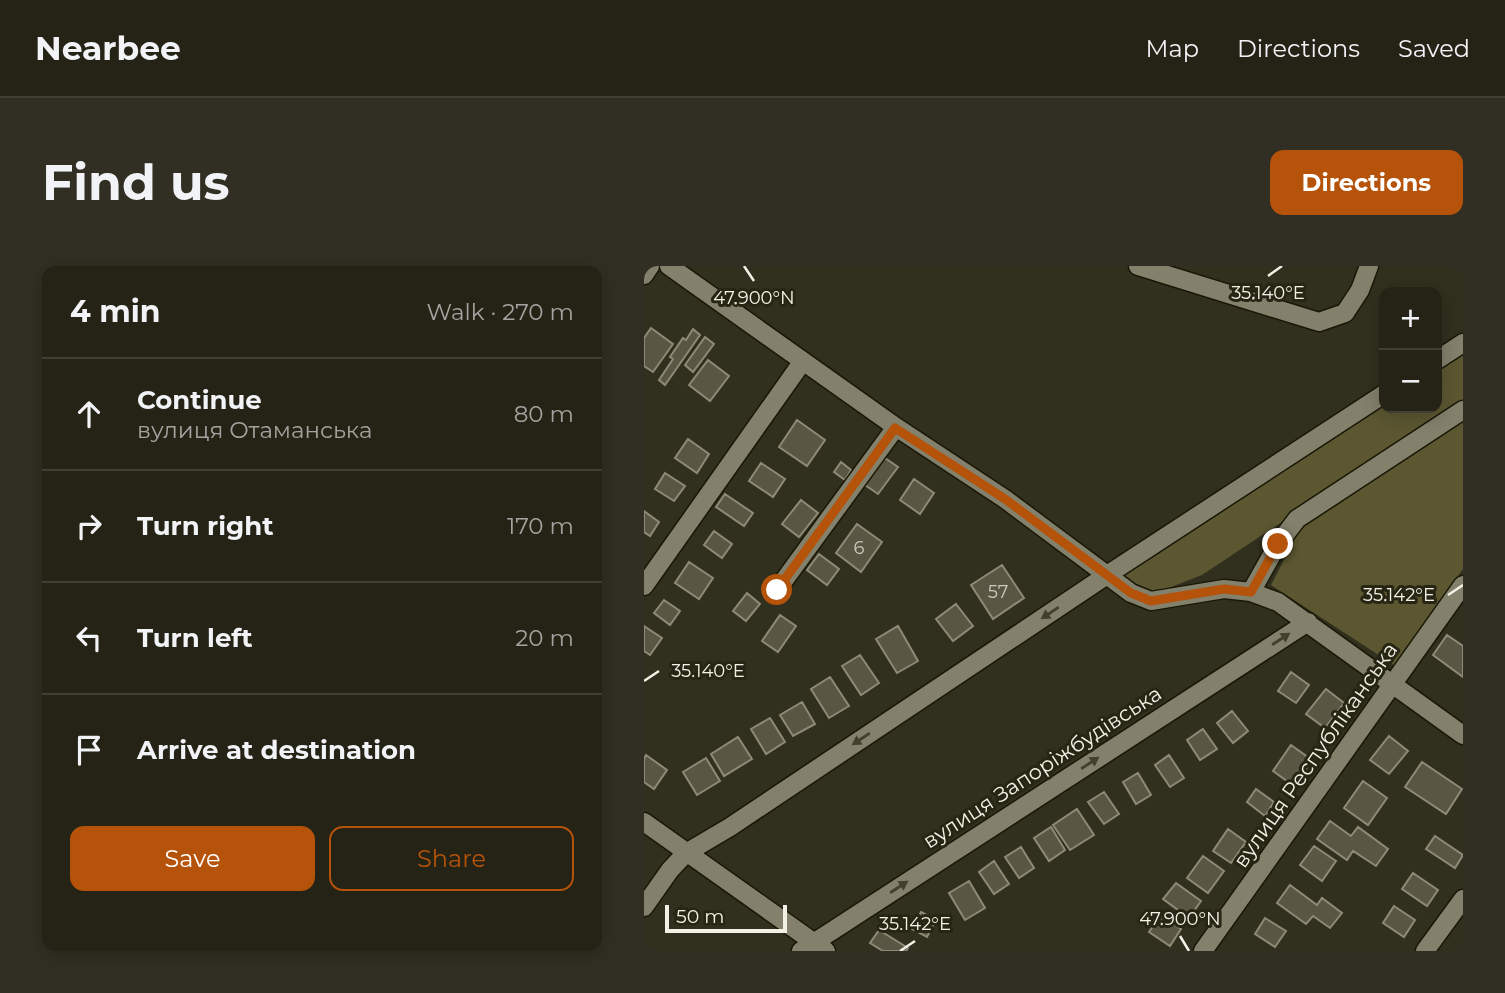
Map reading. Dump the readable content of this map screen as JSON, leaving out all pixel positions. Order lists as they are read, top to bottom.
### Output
{
  "streets": {
    "street": ["вулиця Республіканська", "вулиця Запоріжбудівська"]
  },
  "house_numbers": ["6", "57"],
  "scale_bar": "50 m",
  "page": {
    "header": "Nearbee",
    "nav": ["Map", "Directions", "Saved"],
    "buttons": [
      "Directions",
      ["Save", "Share"]
    ],
    "title": "Find us",
    "heading": ["4 min", "Walk · 270 m"],
    "map_buttons": ["+", "−"],
    "list": [
      ["Continue", "вулиця Отаманська", "80 m"],
      ["Turn right", "170 m"],
      ["Turn left", "20 m"],
      "Arrive at destination"
    ],
    "scale": "50 m"
  },
  "coordinates": ["35.140°E", "47.900°N", "35.142°E"]
}
